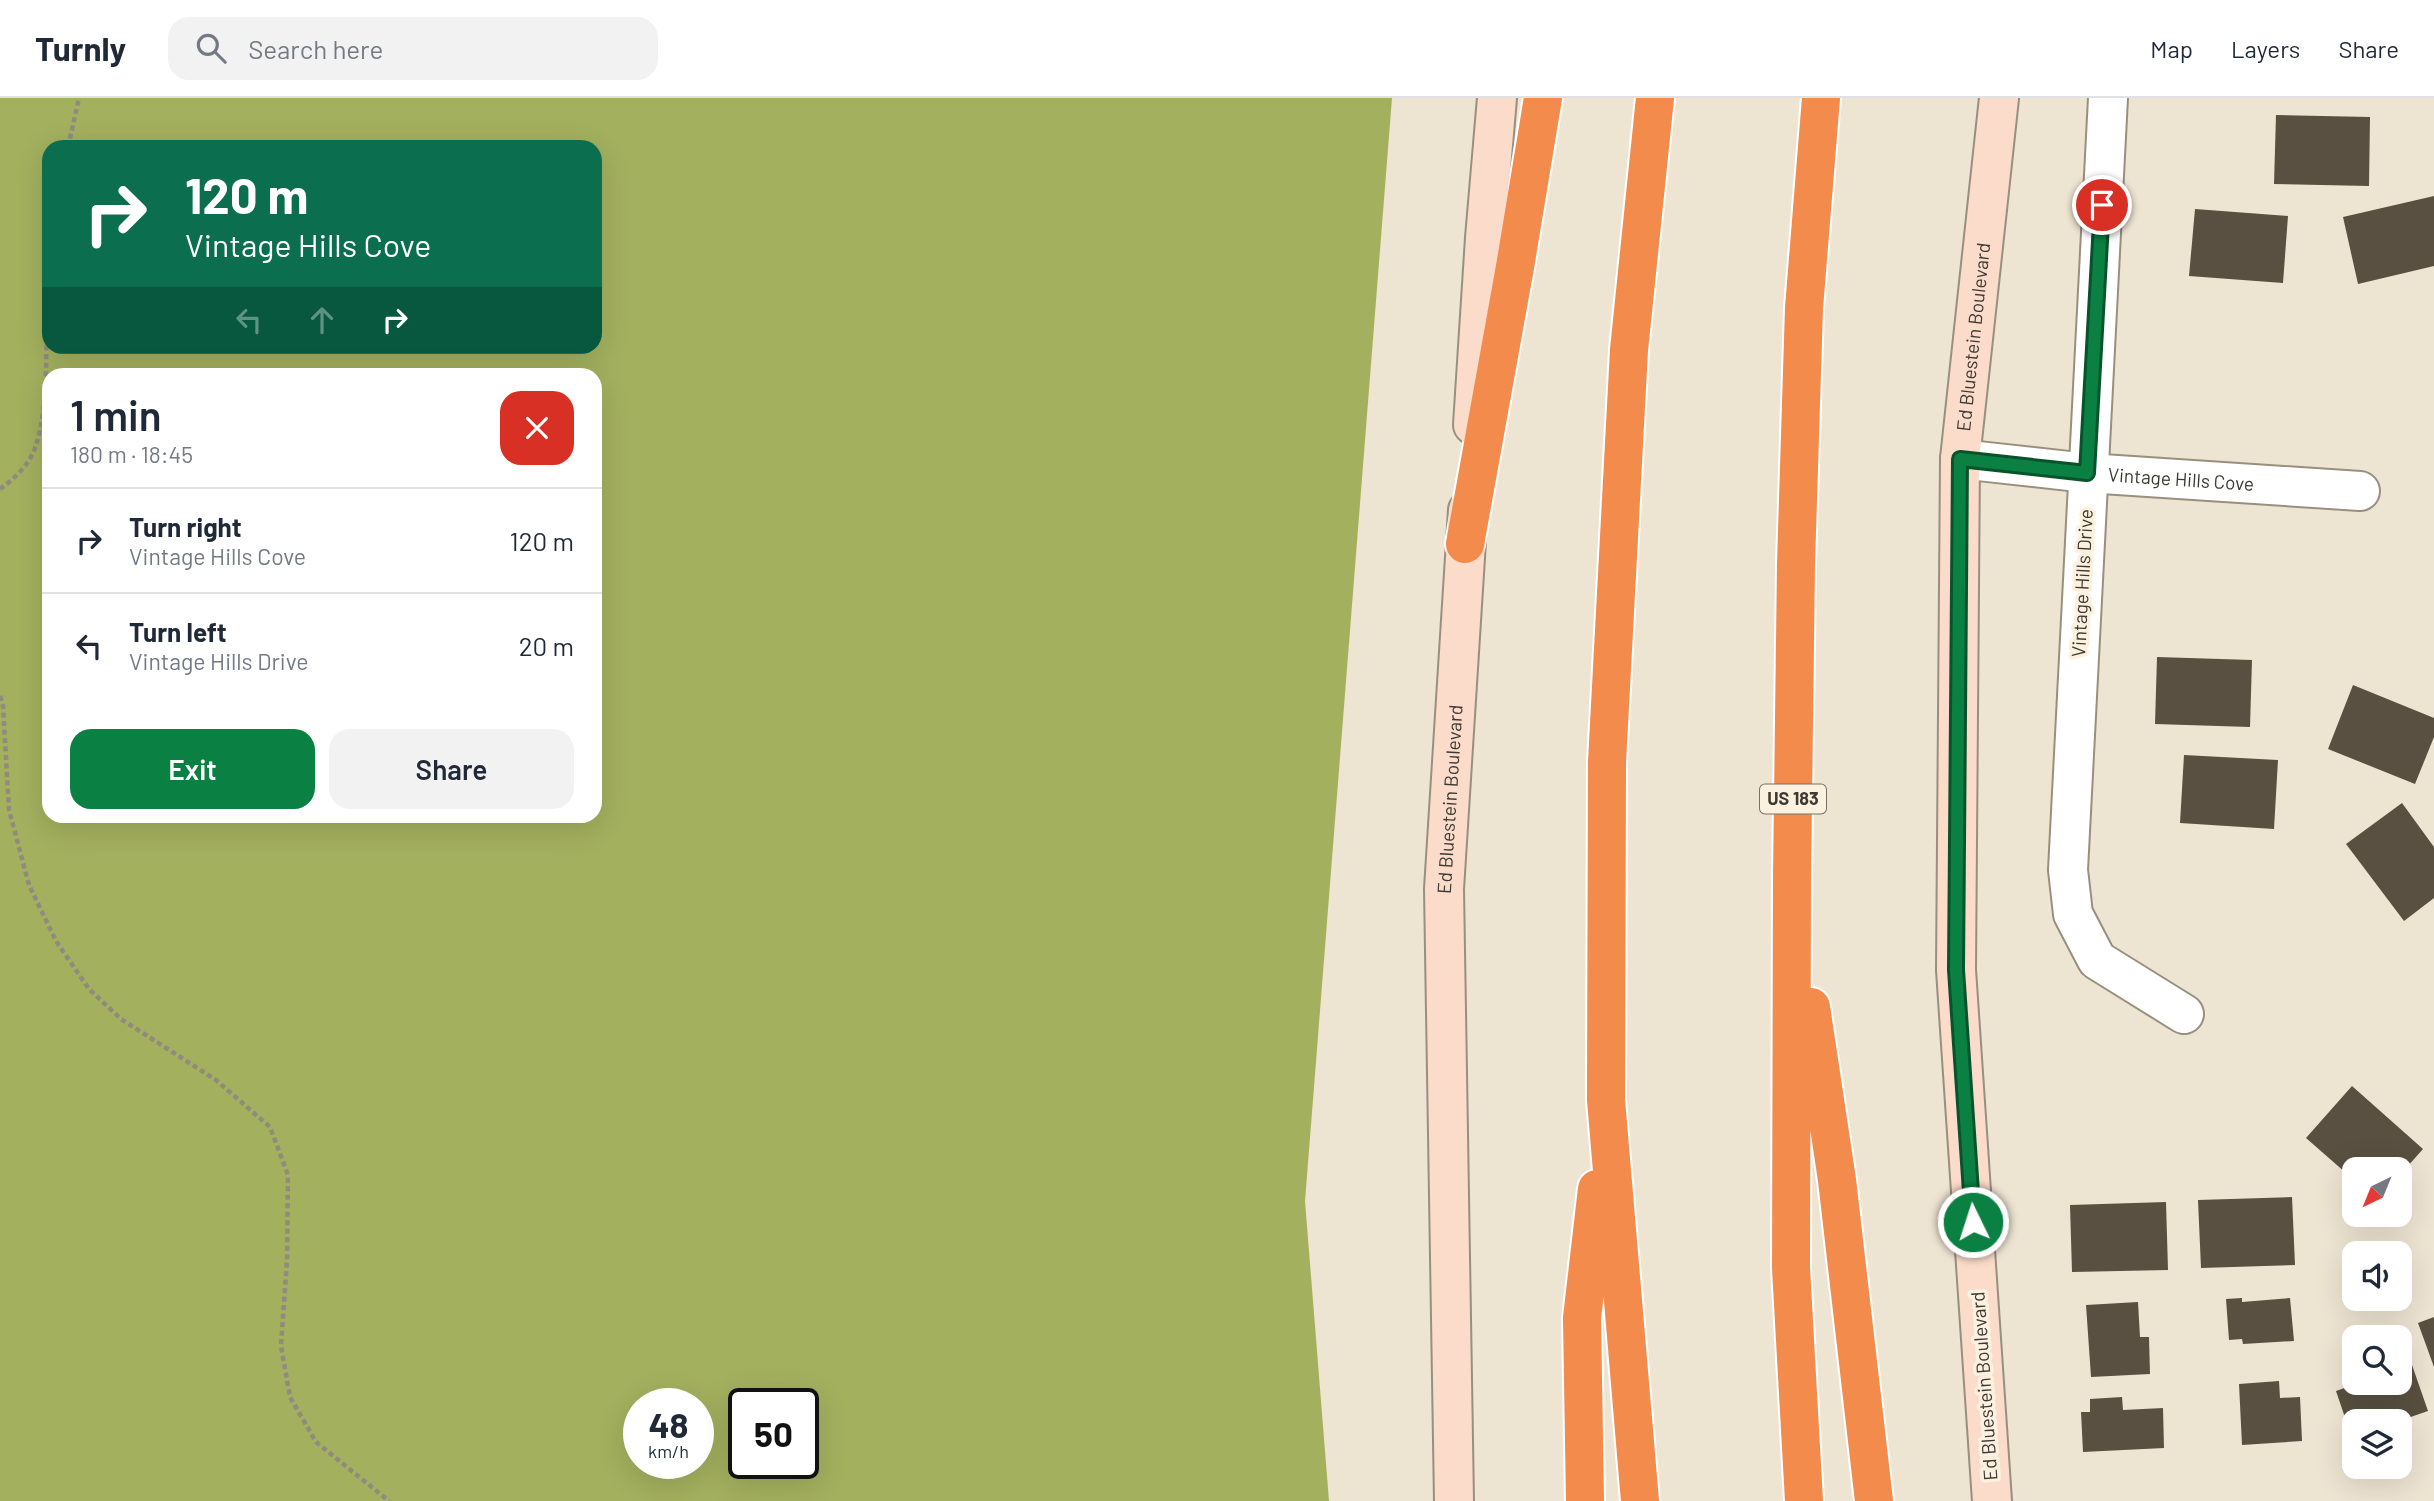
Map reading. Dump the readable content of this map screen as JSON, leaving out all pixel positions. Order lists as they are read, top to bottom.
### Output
{
  "streets": {
    "highway": ["US 183"],
    "main road": ["Ed Bluestein Boulevard"],
    "street": ["Vintage Hills Cove", "Vintage Hills Drive"]
  },
  "crossings": [
    ["Ed Bluestein Boulevard", "Vintage Hills Cove"],
    ["Vintage Hills Cove", "Vintage Hills Drive"]
  ],
  "north": "bottom left",
  "page": {
    "header": "Turnly",
    "search": "Search here",
    "nav": ["Map", "Layers", "Share"],
    "turn": ["120 m", "Vintage Hills Cove"],
    "heading": ["1 min", "180 m · 18:45"],
    "list": [
      {
        "name": "Turn right",
        "note": "Vintage Hills Cove",
        "value": "120 m"
      },
      {
        "name": "Turn left",
        "note": "Vintage Hills Drive",
        "value": "20 m"
      }
    ],
    "buttons": ["Exit", "Share"],
    "speed": "48 km/h",
    "limit": "50"
  }
}
